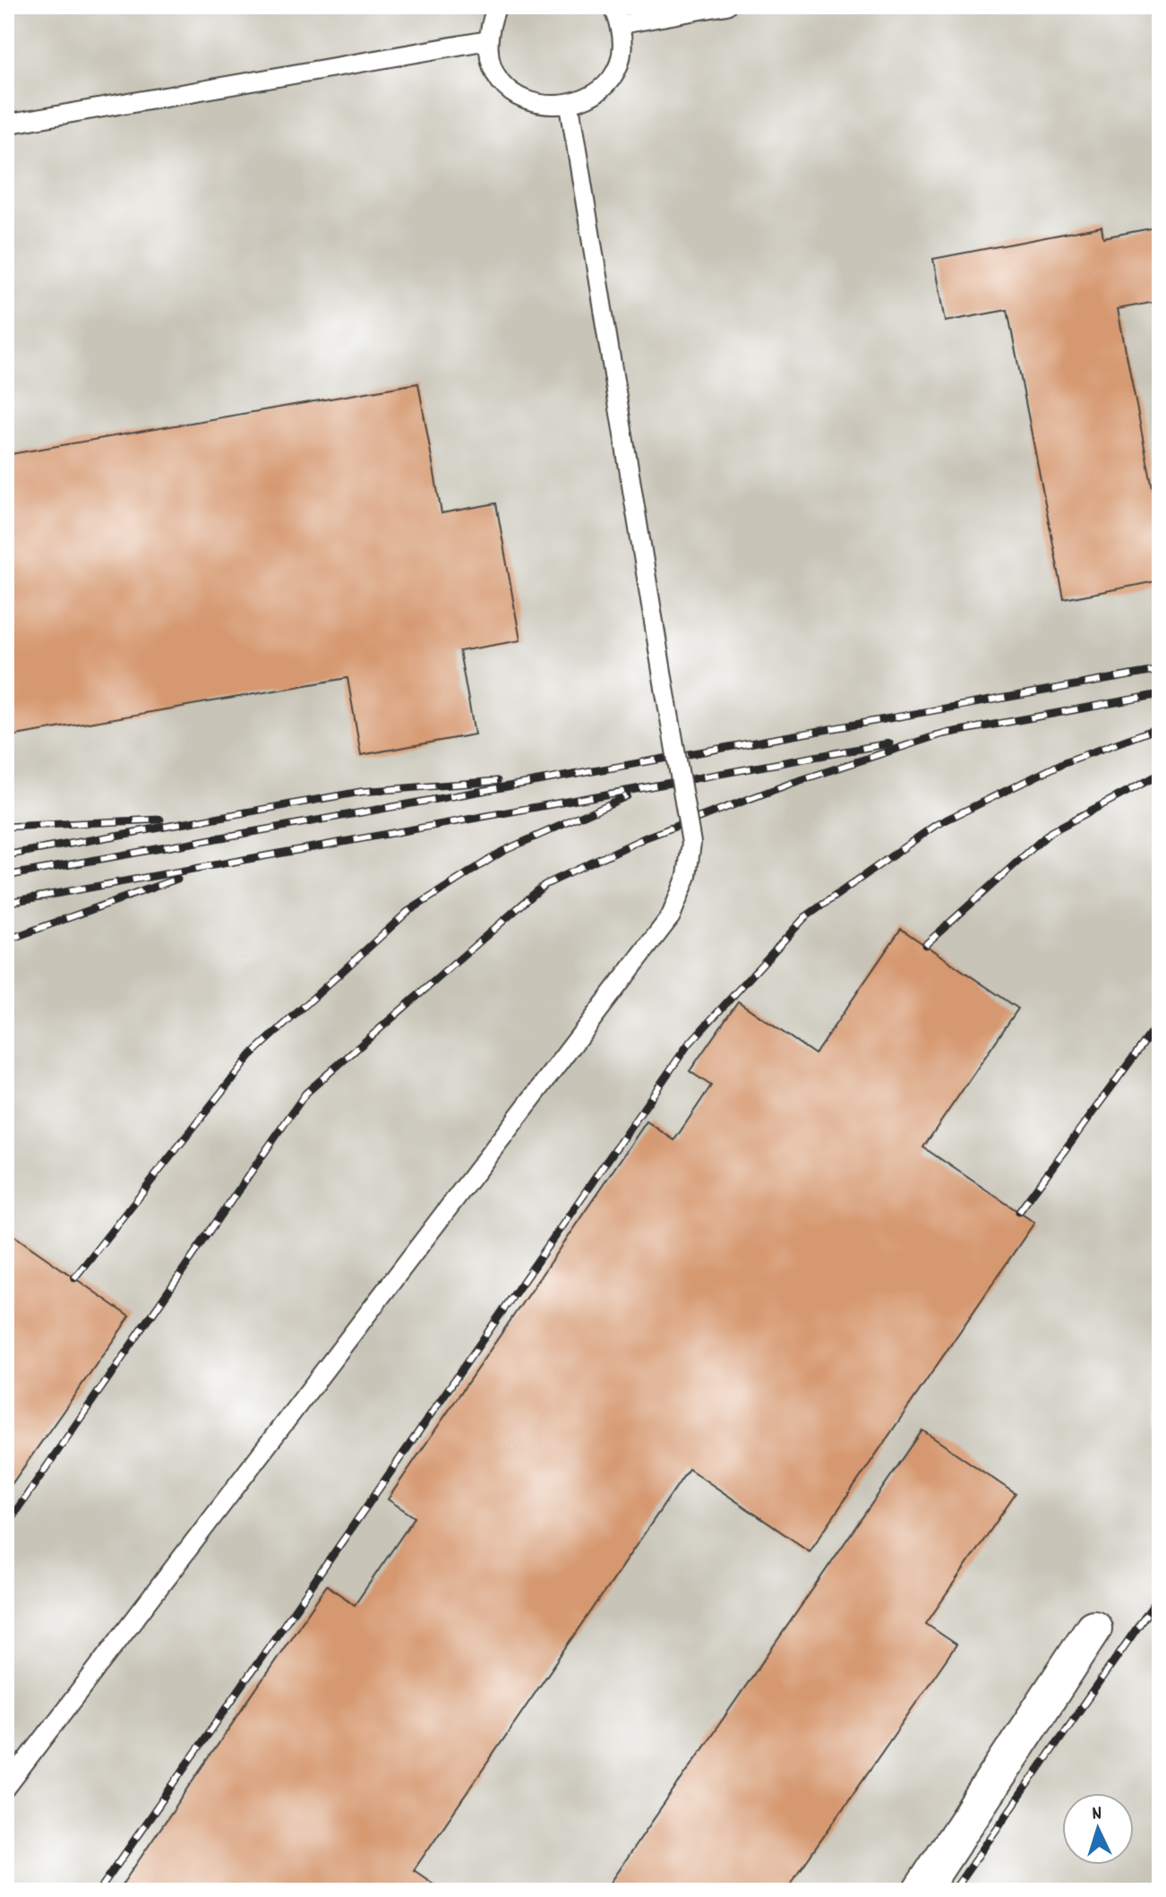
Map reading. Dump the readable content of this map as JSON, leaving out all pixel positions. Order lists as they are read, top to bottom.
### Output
{
  "north": "top"
}
